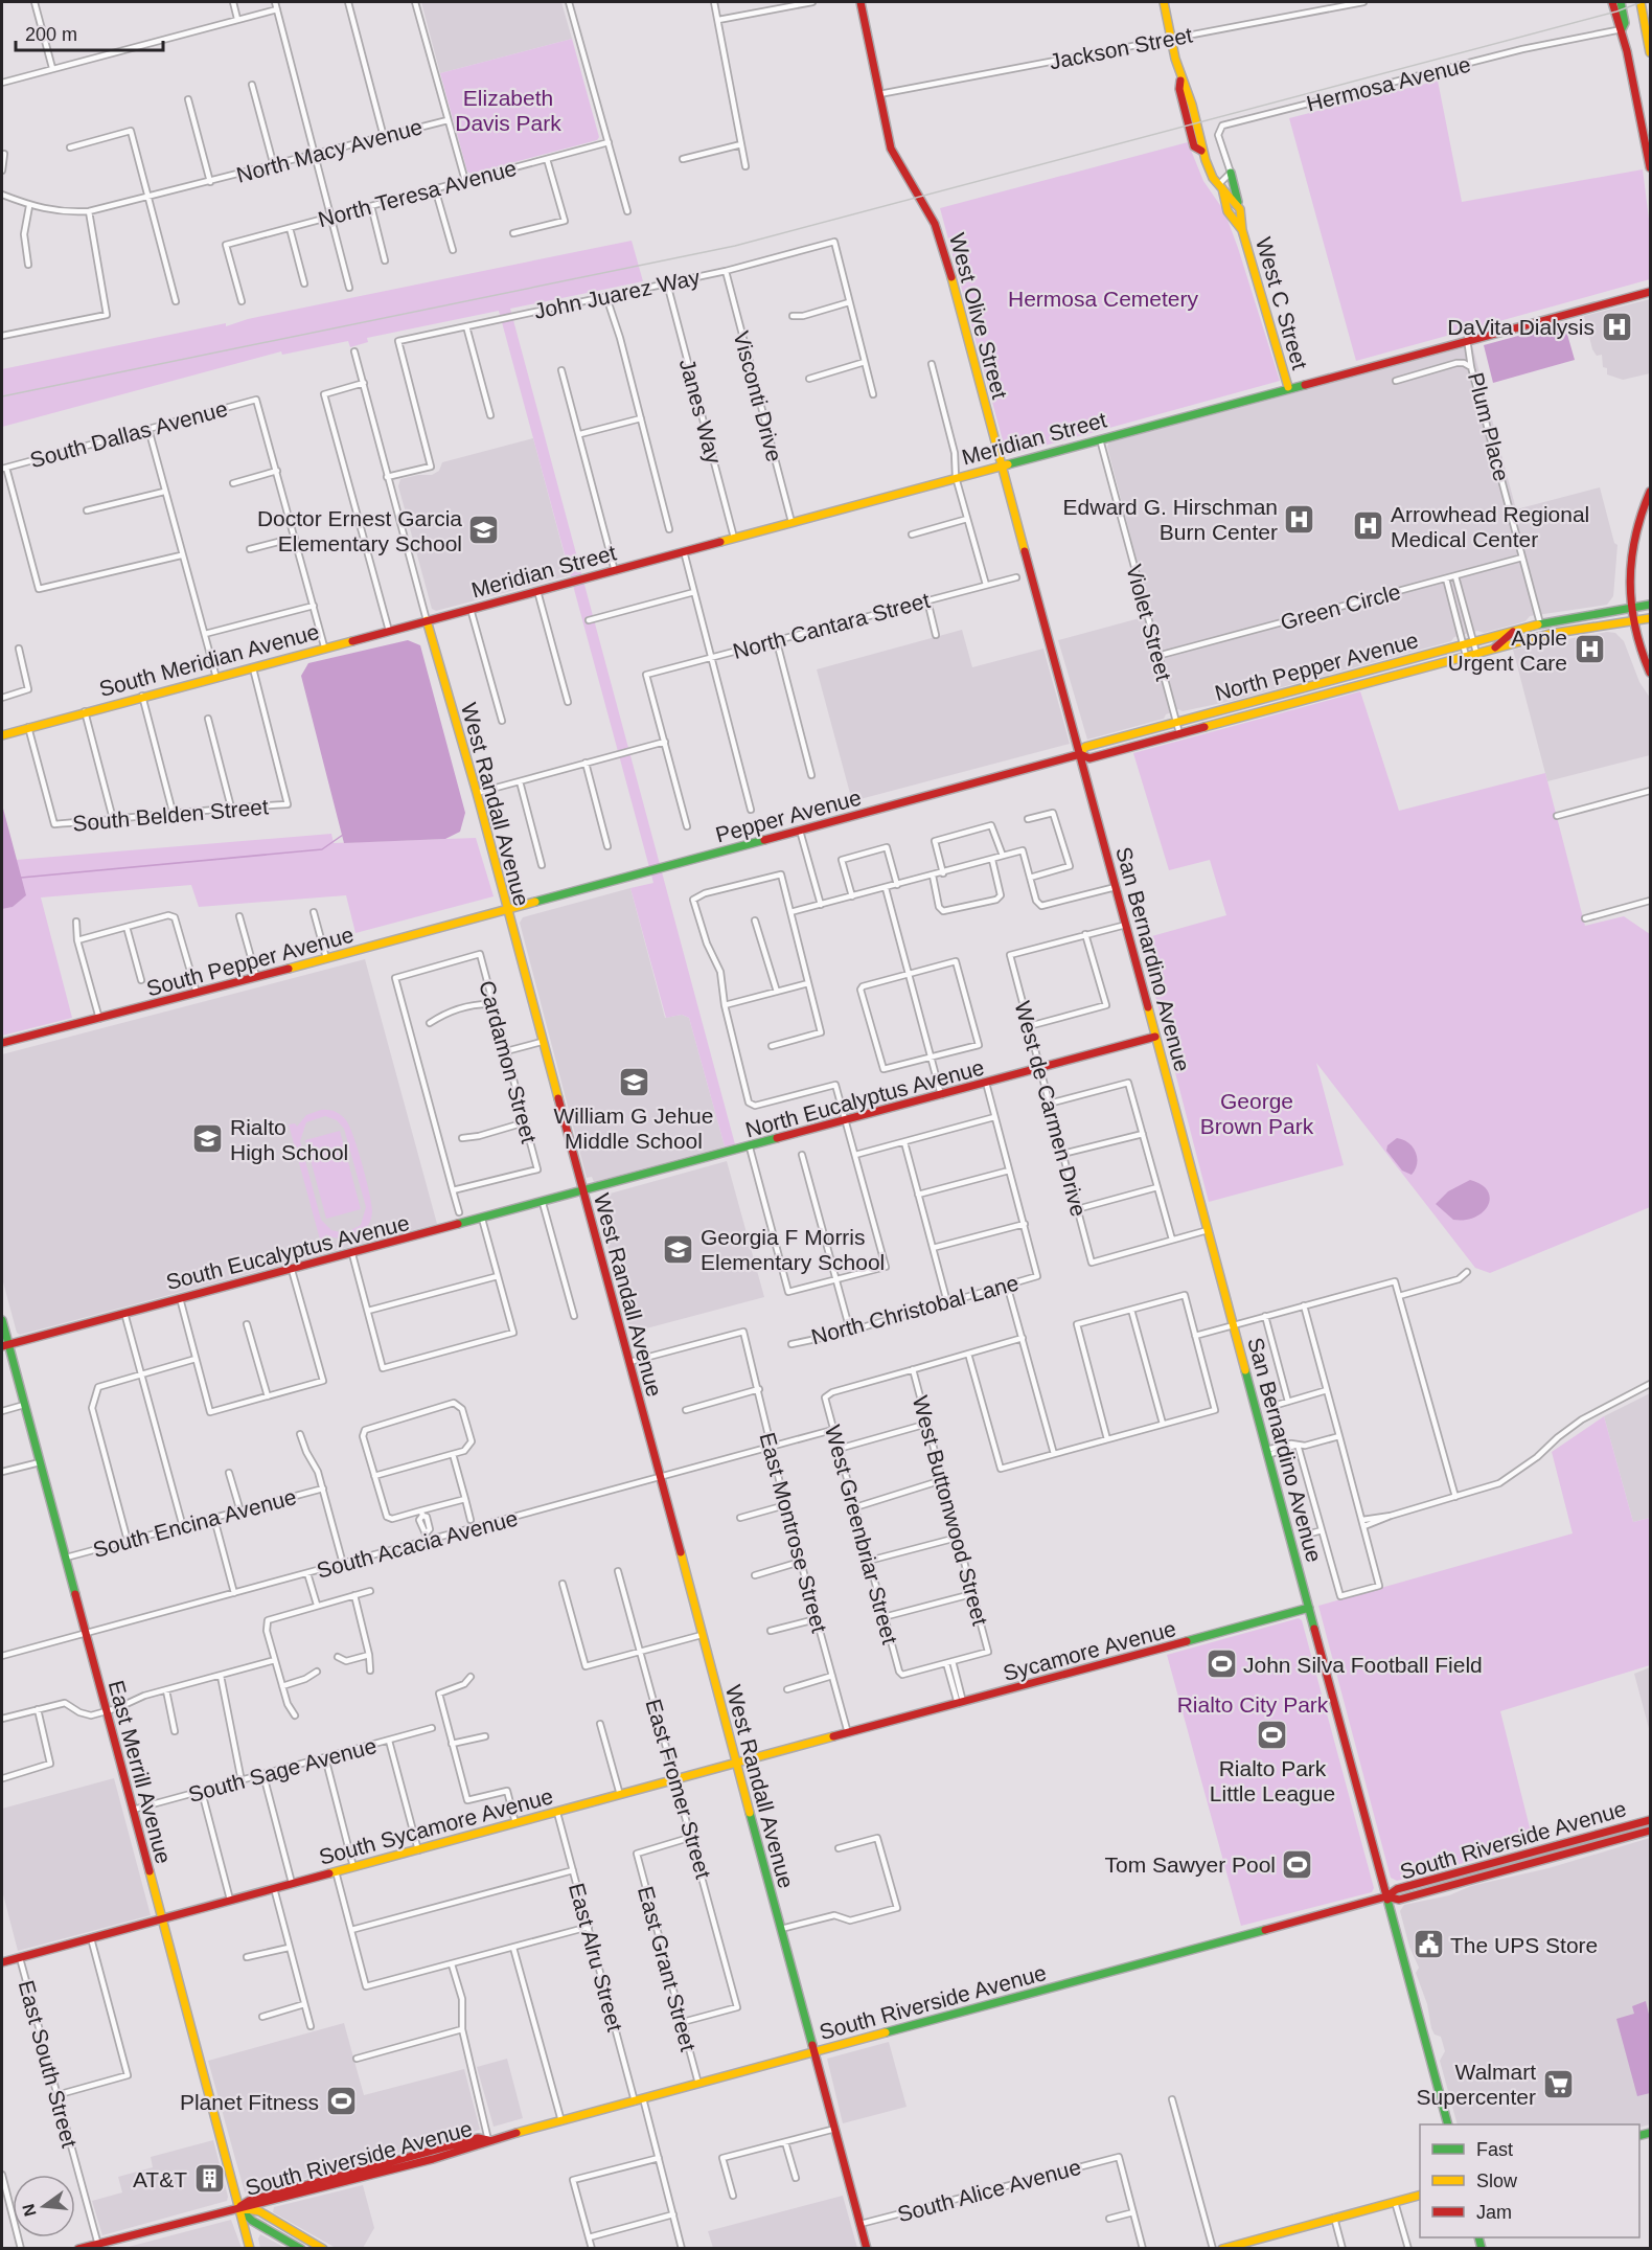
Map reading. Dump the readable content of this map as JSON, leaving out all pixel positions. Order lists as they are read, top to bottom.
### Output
{
  "streets": {
    "main road": [
      "West C Street",
      "West Olive Street",
      "Meridian Street",
      "South Meridian Avenue",
      "North Pepper Avenue",
      "West Randall Avenue",
      "Pepper Avenue",
      "San Bernardino Avenue",
      "South Pepper Avenue",
      "North Eucalyptus Avenue",
      "South Eucalyptus Avenue",
      "Sycamore Avenue",
      "East Merrill Avenue",
      "South Sycamore Avenue",
      "South Riverside Avenue"
    ],
    "street": [
      "Jackson Street",
      "Hermosa Avenue",
      "North Macy Avenue",
      "North Teresa Avenue",
      "John Juarez Way",
      "Visconti Drive",
      "Janes Way",
      "Plum Place",
      "South Dallas Avenue",
      "Green Circle",
      "Violet Street",
      "North Cantara Street",
      "South Belden Street",
      "Cardamon Street",
      "West de Carmen Drive",
      "North Christobal Lane",
      "West Buttonwood Street",
      "South Encina Avenue",
      "East Montrose Street",
      "West Greenbriar Street",
      "South Acacia Avenue",
      "South Sage Avenue",
      "East Fromer Street",
      "East Alru Street",
      "East Grant Street",
      "East South Street",
      "South Alice Avenue"
    ]
  },
  "crossings": [
    ["Jackson Street", "West C Street"],
    ["Jackson Street", "West Olive Street"],
    ["John Juarez Way", "Visconti Drive"],
    ["John Juarez Way", "Janes Way"],
    ["John Juarez Way", "West Randall Avenue"],
    ["West C Street", "Meridian Street"],
    ["West Olive Street", "Meridian Street"],
    ["West Olive Street", "San Bernardino Avenue"],
    ["Visconti Drive", "Meridian Street"],
    ["Janes Way", "Meridian Street"],
    ["Plum Place", "Meridian Street"],
    ["Plum Place", "Green Circle"],
    ["Plum Place", "North Pepper Avenue"],
    ["Meridian Street", "Violet Street"],
    ["Meridian Street", "South Meridian Avenue"],
    ["Meridian Street", "West Randall Avenue"],
    ["Meridian Street", "San Bernardino Avenue"],
    ["Green Circle", "Violet Street"],
    ["Violet Street", "North Pepper Avenue"],
    ["Violet Street", "Pepper Avenue"],
    ["South Meridian Avenue", "West Randall Avenue"],
    ["South Meridian Avenue", "South Belden Street"],
    ["North Pepper Avenue", "Pepper Avenue"],
    ["West Randall Avenue", "Pepper Avenue"],
    ["West Randall Avenue", "South Pepper Avenue"],
    ["West Randall Avenue", "North Eucalyptus Avenue"],
    ["West Randall Avenue", "South Eucalyptus Avenue"],
    ["West Randall Avenue", "East Montrose Street"],
    ["West Randall Avenue", "South Acacia Avenue"],
    ["West Randall Avenue", "South Sycamore Avenue"],
    ["West Randall Avenue", "South Riverside Avenue"],
    ["West Randall Avenue", "South Alice Avenue"],
    ["Pepper Avenue", "San Bernardino Avenue"],
    ["Pepper Avenue", "South Pepper Avenue"],
    ["San Bernardino Avenue", "North Eucalyptus Avenue"],
    ["San Bernardino Avenue", "Sycamore Avenue"],
    ["San Bernardino Avenue", "South Riverside Avenue"],
    ["North Eucalyptus Avenue", "West de Carmen Drive"],
    ["North Eucalyptus Avenue", "South Eucalyptus Avenue"],
    ["South Eucalyptus Avenue", "East Merrill Avenue"],
    ["West Buttonwood Street", "West Greenbriar Street"],
    ["South Encina Avenue", "East Merrill Avenue"],
    ["East Montrose Street", "South Acacia Avenue"],
    ["East Montrose Street", "South Sycamore Avenue"],
    ["West Greenbriar Street", "South Acacia Avenue"],
    ["South Acacia Avenue", "East Merrill Avenue"],
    ["Sycamore Avenue", "South Sycamore Avenue"],
    ["South Sage Avenue", "East Merrill Avenue"],
    ["East Merrill Avenue", "South Sycamore Avenue"],
    ["East Merrill Avenue", "South Riverside Avenue"],
    ["East Fromer Street", "South Sycamore Avenue"],
    ["East Fromer Street", "East Grant Street"],
    ["South Sycamore Avenue", "East Alru Street"],
    ["South Sycamore Avenue", "East South Street"],
    ["South Riverside Avenue", "East Alru Street"],
    ["South Riverside Avenue", "East Grant Street"],
    ["South Riverside Avenue", "East South Street"]
  ],
  "parks": [
    "Elizabeth Davis Park",
    "Hermosa Cemetery",
    "George Brown Park",
    "Rialto City Park"
  ],
  "places": {
    "hospital": [
      "DaVita Dialysis",
      "Edward G. Hirschman Burn Center",
      "Arrowhead Regional Medical Center",
      "Apple Urgent Care"
    ],
    "school or university": [
      "Doctor Ernest Garcia Elementary School",
      "William G Jehue Middle School",
      "Rialto High School",
      "Georgia F Morris Elementary School"
    ],
    "sports": [
      "John Silva Football Field",
      "Rialto Park Little League",
      "Tom Sawyer Pool",
      "Planet Fitness"
    ],
    "public building": ["The UPS Store"],
    "supermarket": ["Walmart Supercenter"],
    "building": ["AT&T"]
  },
  "legend": ["Fast", "Slow", "Jam"],
  "scale_bar": "200 m",
  "north": "left"
}
